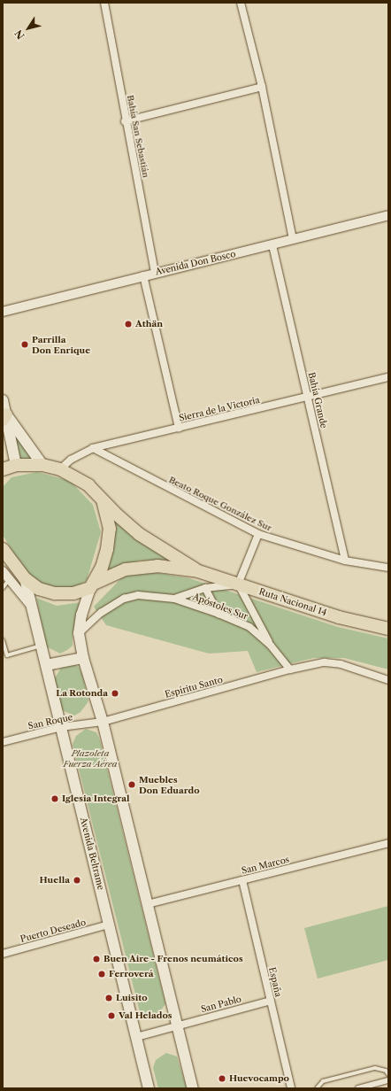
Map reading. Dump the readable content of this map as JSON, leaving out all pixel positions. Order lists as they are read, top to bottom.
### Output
{
  "streets": {
    "highway": ["Ruta Nacional 14"],
    "main road": ["Avenida Beltrame"],
    "street": [
      "Bahía San Sebastián",
      "Avenida Don Bosco",
      "Bahía Grande",
      "Sierra de la Victoria",
      "Beato Roque González Sur",
      "Apóstoles Sur",
      "Espíritu Santo",
      "San Roque",
      "San Marcos",
      "Puerto Deseado",
      "España",
      "San Pablo"
    ]
  },
  "crossings": [
    ["Bahía San Sebastián", "Avenida Don Bosco"],
    ["Avenida Don Bosco", "Bahía Grande"],
    ["Bahía Grande", "Sierra de la Victoria"],
    ["Bahía Grande", "Beato Roque González Sur"],
    ["Sierra de la Victoria", "Beato Roque González Sur"],
    ["Sierra de la Victoria", "Ruta Nacional 14"],
    ["Ruta Nacional 14", "Avenida Beltrame"],
    ["Apóstoles Sur", "Espíritu Santo"],
    ["Espíritu Santo", "San Roque"],
    ["San Roque", "Avenida Beltrame"],
    ["Avenida Beltrame", "Puerto Deseado"],
    ["Avenida Beltrame", "San Pablo"],
    ["San Marcos", "España"],
    ["España", "San Pablo"]
  ],
  "parks": ["Plazoleta Fuerza Aérea"],
  "places": [
    "Athän",
    "Parrilla Don Enrique",
    "La Rotonda",
    "Muebles Don Eduardo",
    "Iglesia Integral",
    "Huella",
    "Buen Aire - Frenos neumáticos",
    "Ferroverá",
    "Luisito",
    "Val Helados",
    "Huevocampo"
  ],
  "north": "bottom left"
}
